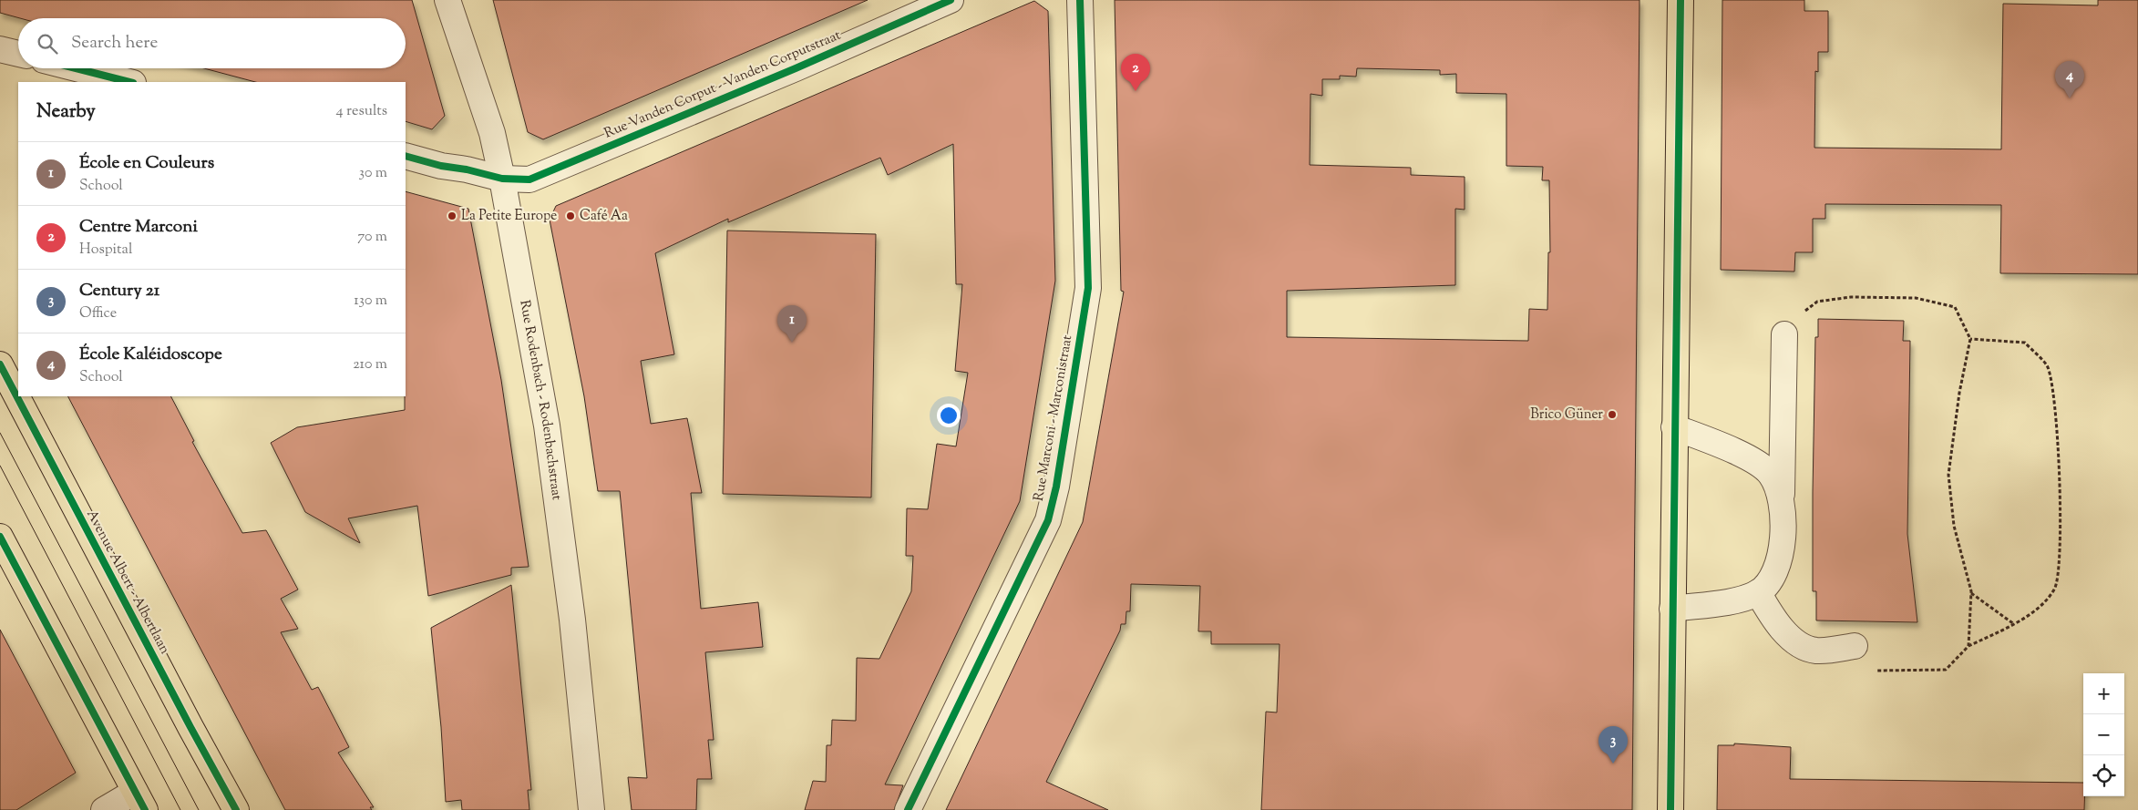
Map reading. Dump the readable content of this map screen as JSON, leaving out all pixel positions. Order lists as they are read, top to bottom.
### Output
{
  "streets": {
    "main road": ["Avenue Albert - Albertlaan"],
    "street": ["Rue Vanden Corput - Vanden Corputstraat", "Rue Rodenbach - Rodenbachstraat", "Rue Marconi - Marconistraat"]
  },
  "crossings": [
    ["Rue Vanden Corput - Vanden Corputstraat", "Rue Rodenbach - Rodenbachstraat"]
  ],
  "places": ["La Petite Europe", "Café Aa", "Brico Güner"],
  "page": {
    "search": "Search here",
    "pins": [
      "2",
      "4",
      "1",
      "3"
    ],
    "heading": ["Nearby", "4 results"],
    "list": [
      {
        "mark": "1",
        "name": "École en Couleurs",
        "note": "School",
        "value": "30 m"
      },
      {
        "mark": "2",
        "name": "Centre Marconi",
        "note": "Hospital",
        "value": "70 m"
      },
      {
        "mark": "3",
        "name": "Century 21",
        "note": "Office",
        "value": "130 m"
      },
      {
        "mark": "4",
        "name": "École Kaléidoscope",
        "note": "School",
        "value": "210 m"
      }
    ],
    "map_buttons": ["+", "−"]
  }
}
